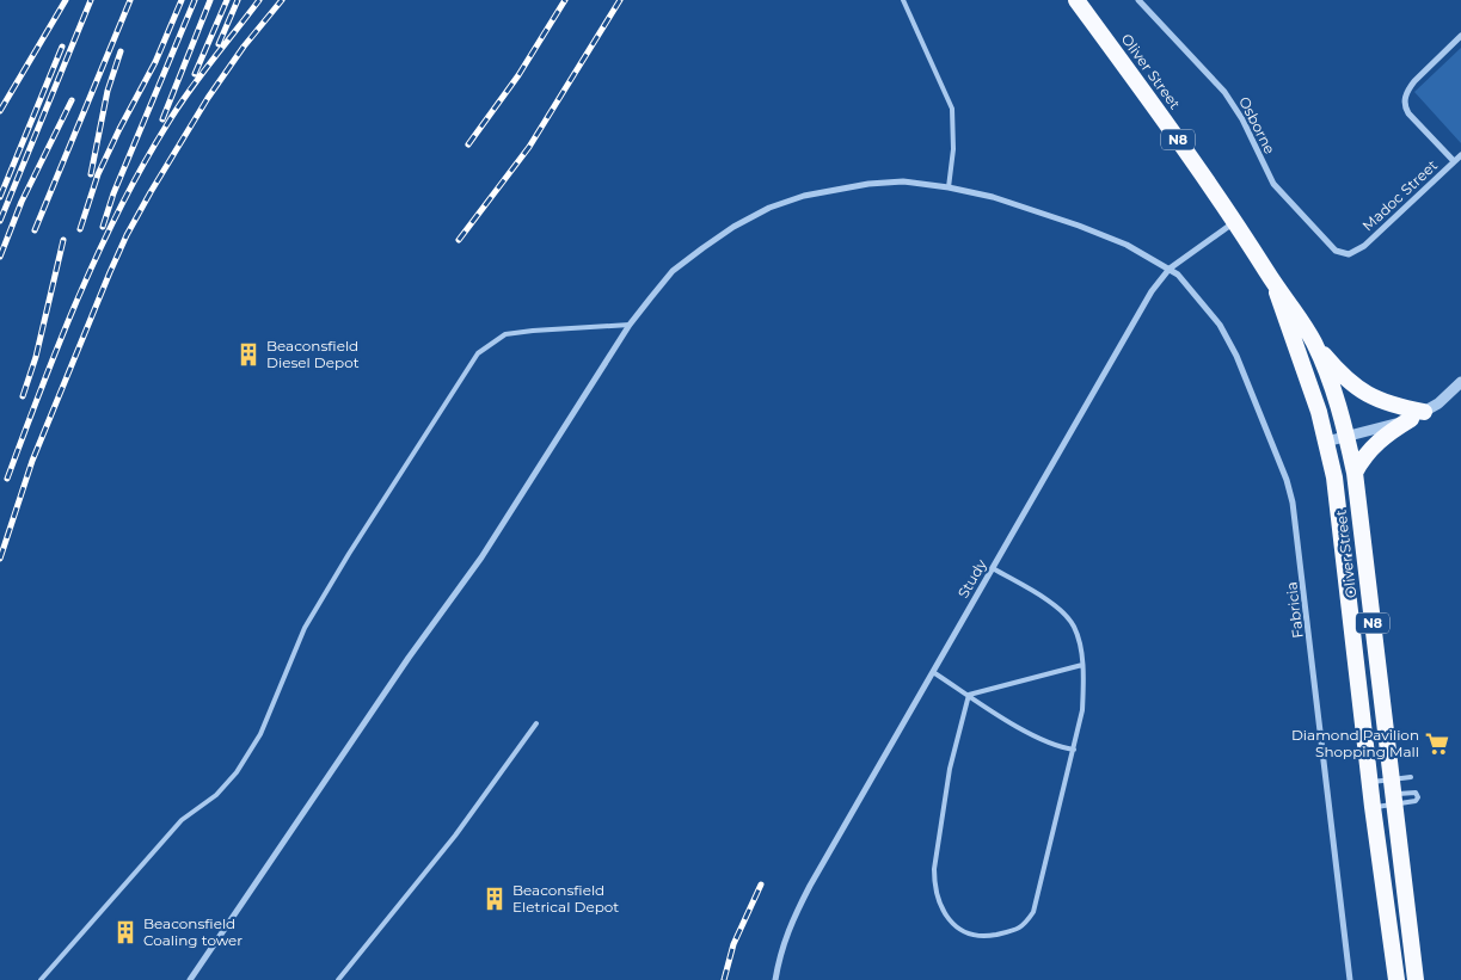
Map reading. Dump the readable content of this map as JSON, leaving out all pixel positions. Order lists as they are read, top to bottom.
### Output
{
  "streets": {
    "highway": ["Oliver Street", "N8"],
    "street": [
      "Osborne",
      "Madoc Street",
      "Study",
      "Fabricia"
    ]
  },
  "crossings": [
    ["Oliver Street", "Study"],
    ["Osborne", "Madoc Street"],
    ["Study", "Fabricia"]
  ],
  "places": {
    "building": ["Beaconsfield Diesel Depot", "Beaconsfield Eletrical Depot", "Beaconsfield Coaling tower"],
    "supermarket": ["Diamond Pavilion Shopping Mall"]
  }
}
